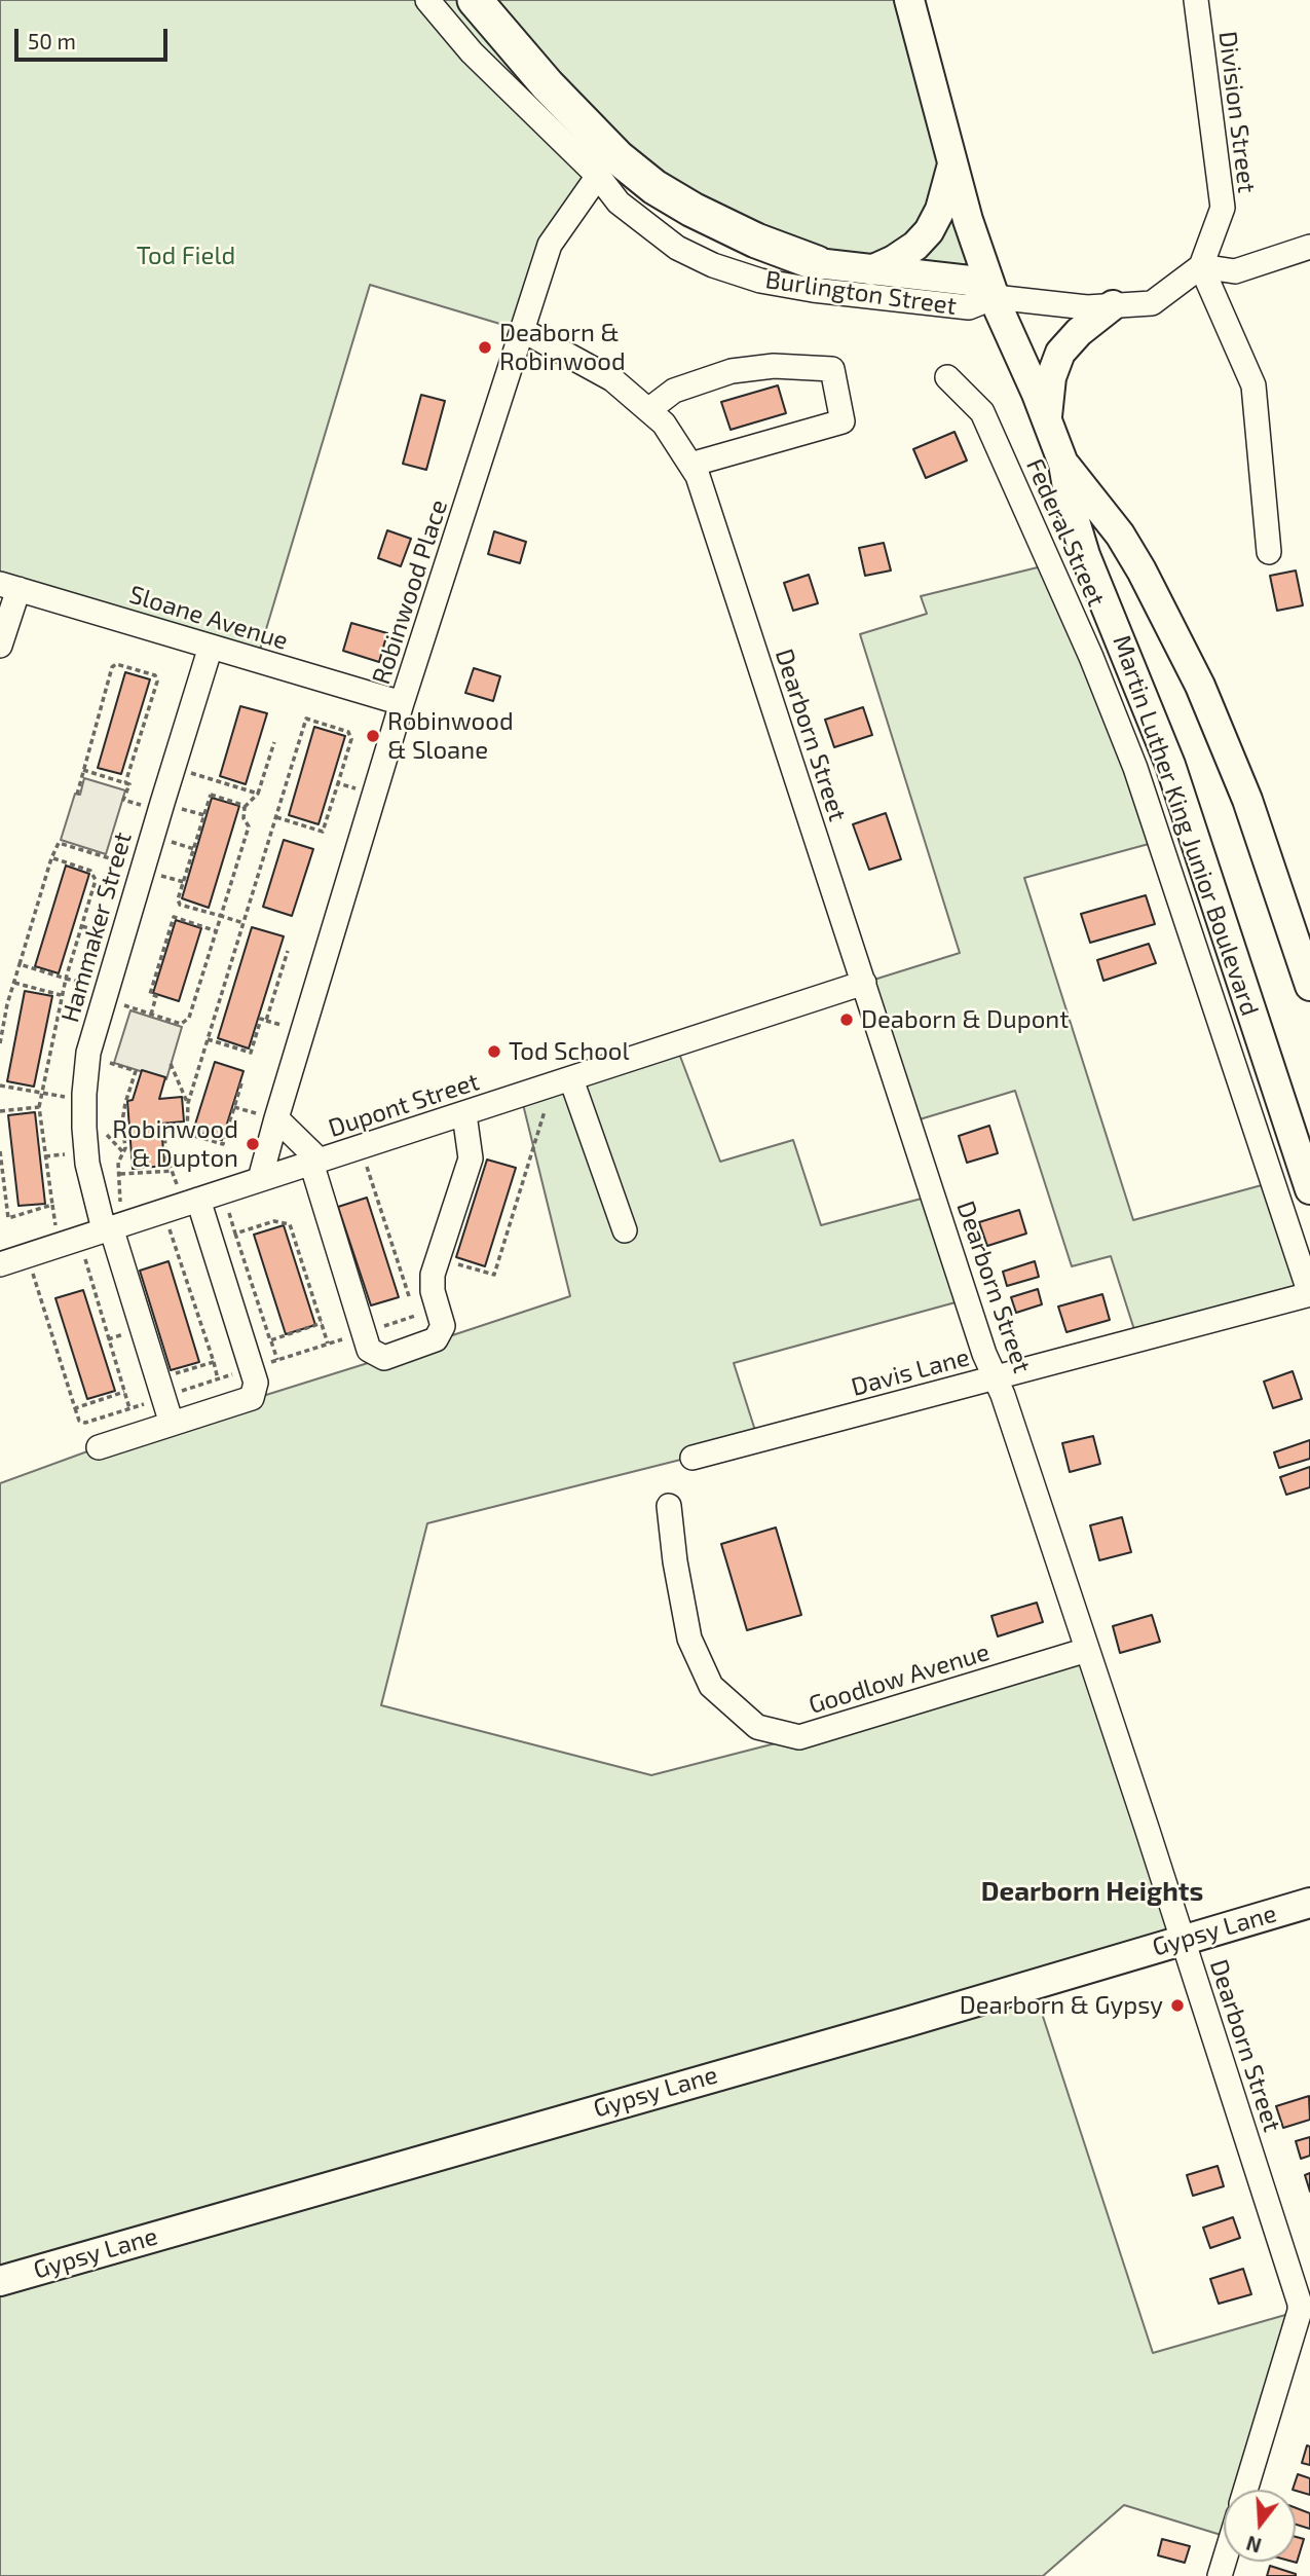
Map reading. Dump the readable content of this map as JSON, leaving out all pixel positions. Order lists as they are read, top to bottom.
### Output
{
  "streets": {
    "main road": ["Burlington Street", "Martin Luther King Junior Boulevard", "Gypsy Lane"],
    "street": [
      "Division Street",
      "Federal Street",
      "Robinwood Place",
      "Sloane Avenue",
      "Dearborn Street",
      "Hammaker Street",
      "Dupont Street",
      "Davis Lane",
      "Goodlow Avenue"
    ]
  },
  "crossings": [
    ["Burlington Street", "Martin Luther King Junior Boulevard"],
    ["Federal Street", "Davis Lane"],
    ["Robinwood Place", "Sloane Avenue"],
    ["Robinwood Place", "Dearborn Street"],
    ["Robinwood Place", "Dupont Street"],
    ["Sloane Avenue", "Hammaker Street"],
    ["Dearborn Street", "Dupont Street"],
    ["Dearborn Street", "Davis Lane"],
    ["Dearborn Street", "Goodlow Avenue"],
    ["Dearborn Street", "Gypsy Lane"],
    ["Hammaker Street", "Dupont Street"]
  ],
  "districts": ["Dearborn Heights"],
  "parks": ["Tod Field"],
  "places": [
    "Deaborn & Robinwood",
    "Robinwood & Sloane",
    "Deaborn & Dupont",
    "Tod School",
    "Robinwood & Dupton",
    "Dearborn & Gypsy"
  ],
  "scale_bar": "50 m",
  "north": "bottom"
}
